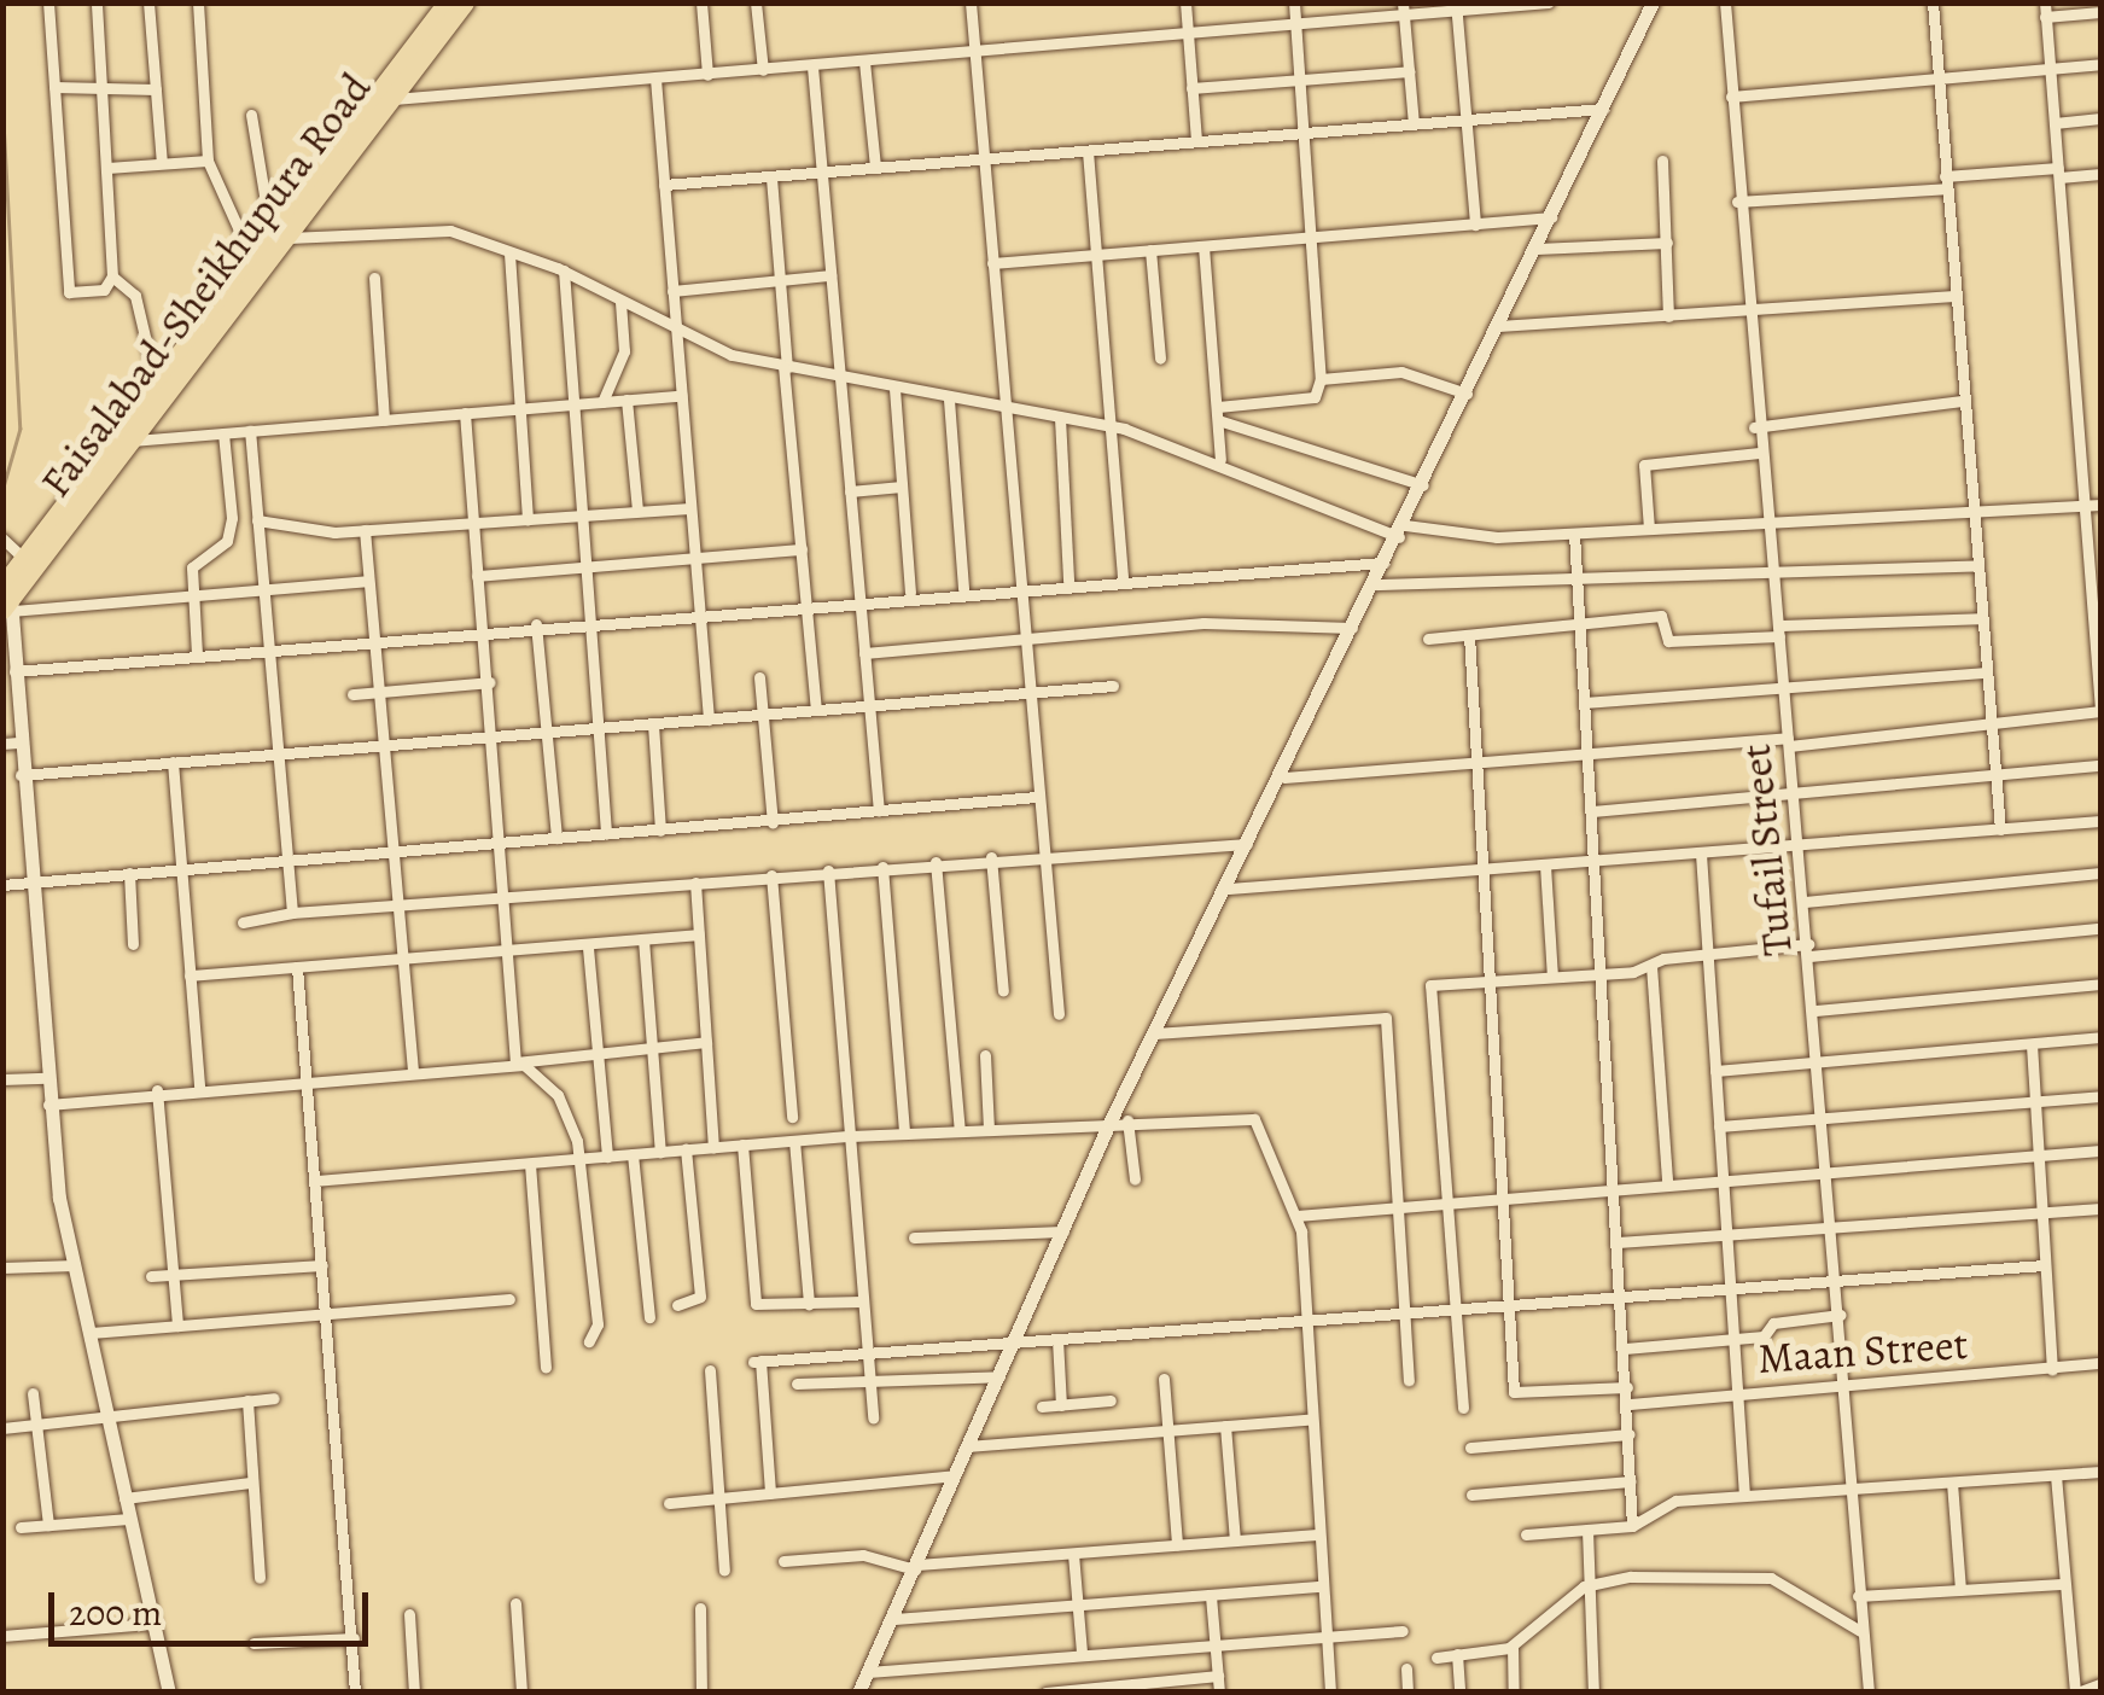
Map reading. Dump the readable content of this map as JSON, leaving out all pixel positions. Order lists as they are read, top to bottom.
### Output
{
  "streets": {
    "highway": ["Faisalabad-Sheikhupura Road"],
    "street": ["Tufail Street", "Maan Street"]
  },
  "crossings": [
    ["Tufail Street", "Maan Street"]
  ],
  "scale_bar": "200 m"
}
